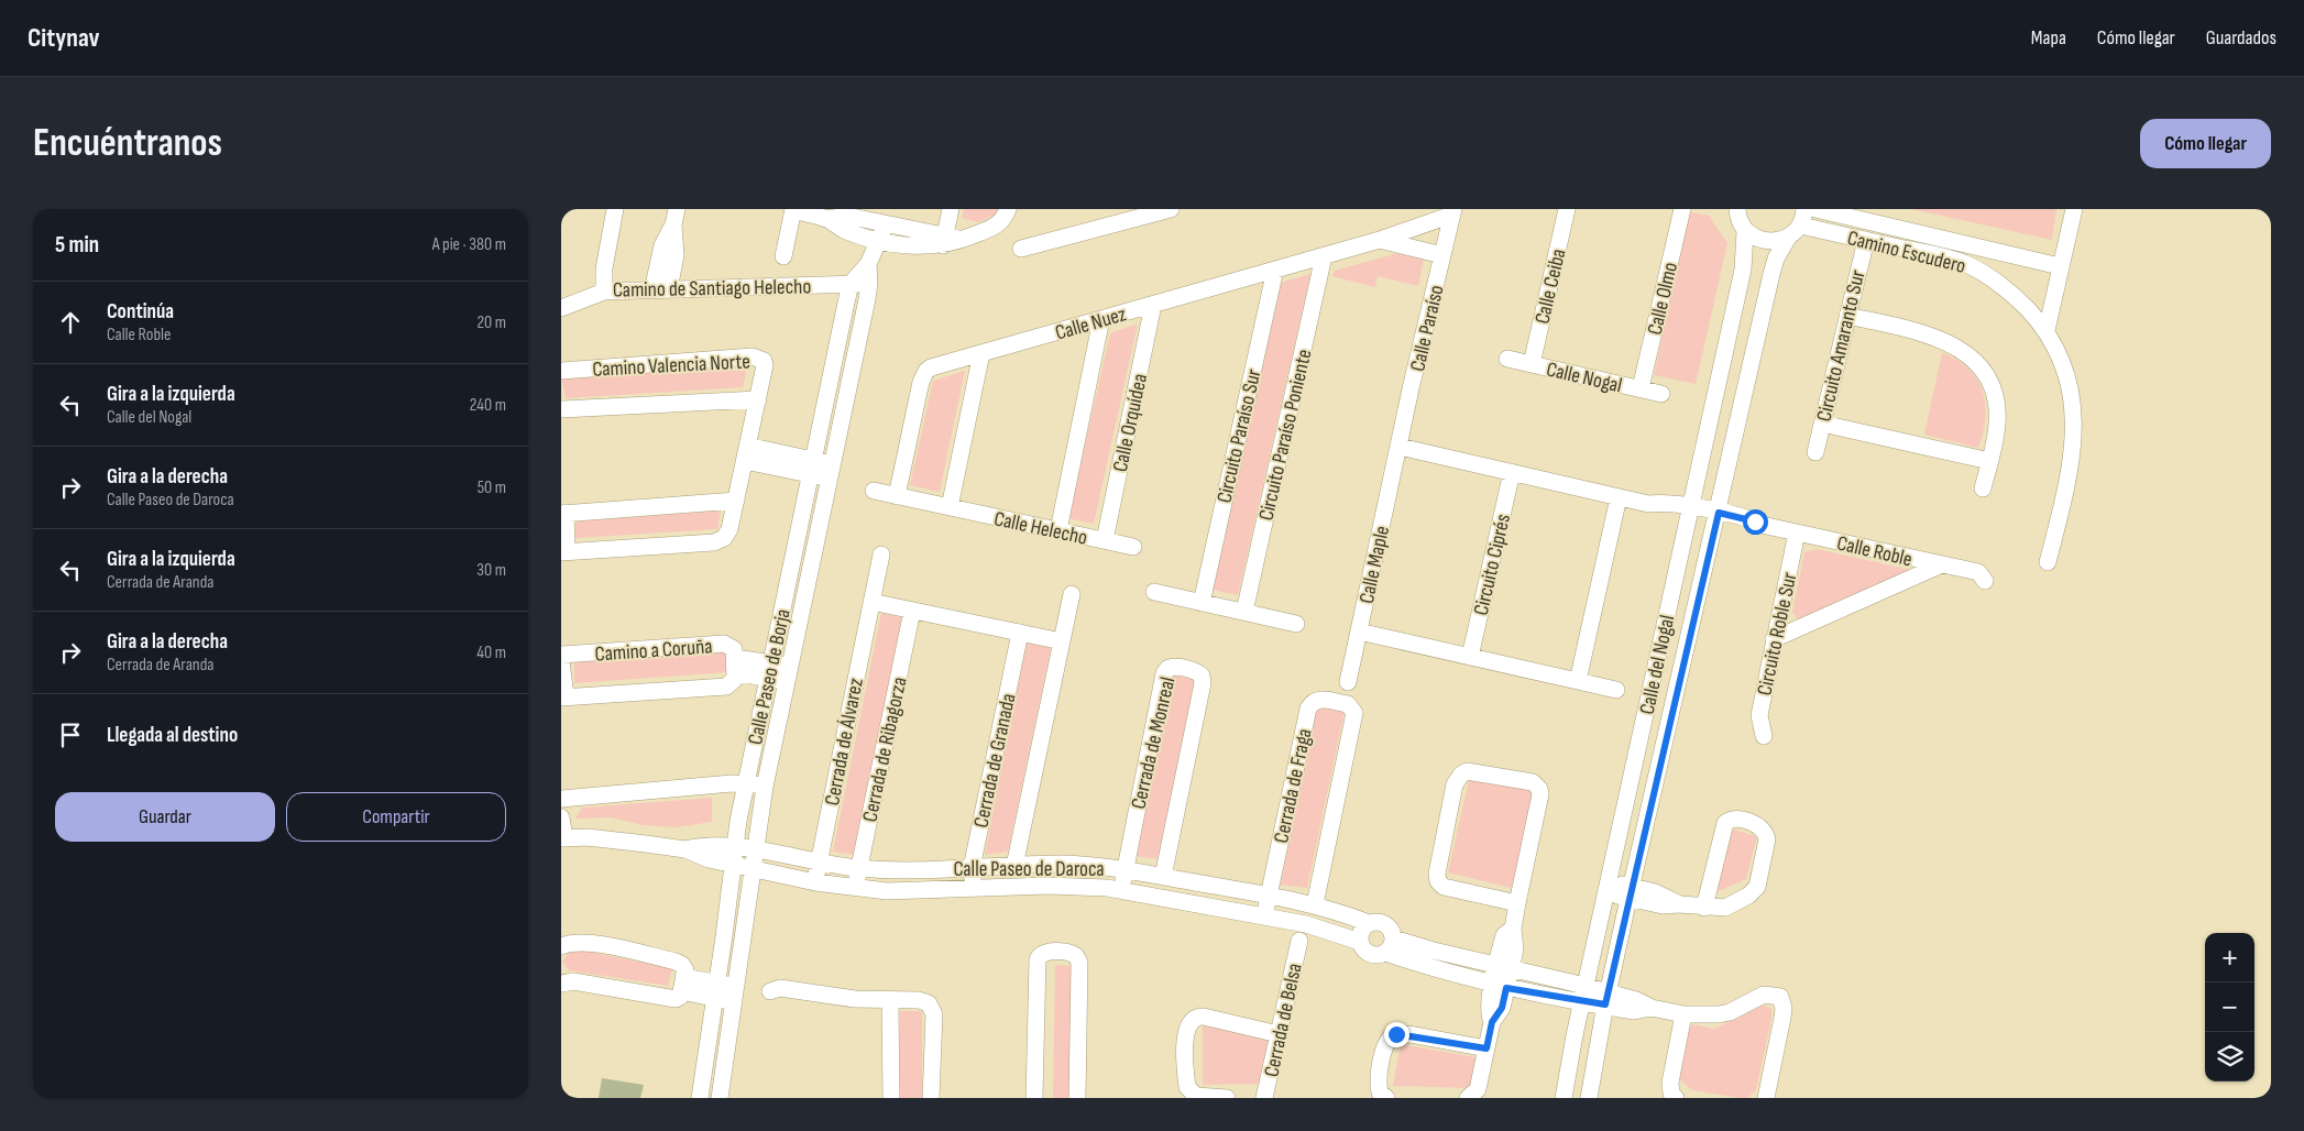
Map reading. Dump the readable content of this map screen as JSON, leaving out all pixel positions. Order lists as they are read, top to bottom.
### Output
{
  "streets": {
    "street": [
      "Camino Escudero",
      "Calle Ceiba",
      "Camino de Santiago Helecho",
      "Calle Olmo",
      "Calle Nuez",
      "Calle Paraíso",
      "Circuito Amaranto Sur",
      "Camino Valencia Norte",
      "Calle Nogal",
      "Calle Orquídea",
      "Circuito Paraíso Poniente",
      "Circuito Paraíso Sur",
      "Calle Helecho",
      "Calle Roble",
      "Calle Maple",
      "Circuito Ciprés",
      "Circuito Roble Sur",
      "Camino a Coruña",
      "Calle del Nogal",
      "Calle Paseo de Borja",
      "Cerrada de Álvarez",
      "Cerrada de Monreal",
      "Cerrada de Ribagorza",
      "Cerrada de Granada",
      "Cerrada de Fraga",
      "Calle Paseo de Daroca",
      "Cerrada de Belsa"
    ]
  },
  "crossings": [
    ["Camino Escudero", "Circuito Amaranto Sur"],
    ["Camino Escudero", "Calle del Nogal"],
    ["Calle Ceiba", "Calle Nogal"],
    ["Camino de Santiago Helecho", "Calle Paseo de Borja"],
    ["Calle Olmo", "Calle Nogal"],
    ["Calle Nuez", "Calle Paraíso"],
    ["Calle Nuez", "Calle Orquídea"],
    ["Calle Nuez", "Circuito Paraíso Poniente"],
    ["Calle Nuez", "Circuito Paraíso Sur"],
    ["Calle Nuez", "Calle Helecho"],
    ["Calle Paraíso", "Calle Maple"],
    ["Calle Orquídea", "Calle Helecho"],
    ["Calle Roble", "Circuito Roble Sur"],
    ["Calle Roble", "Calle del Nogal"],
    ["Camino a Coruña", "Calle Paseo de Borja"],
    ["Calle Paseo de Borja", "Calle Paseo de Daroca"],
    ["Cerrada de Álvarez", "Calle Paseo de Daroca"],
    ["Cerrada de Monreal", "Calle Paseo de Daroca"],
    ["Cerrada de Ribagorza", "Calle Paseo de Daroca"],
    ["Cerrada de Granada", "Calle Paseo de Daroca"],
    ["Cerrada de Fraga", "Calle Paseo de Daroca"]
  ],
  "page": {
    "header": "Citynav",
    "nav": ["Mapa", "Cómo llegar", "Guardados"],
    "buttons": [
      "Cómo llegar",
      ["Guardar", "Compartir"]
    ],
    "title": "Encuéntranos",
    "heading": ["5 min", "A pie · 380 m"],
    "list": [
      ["Continúa", "Calle Roble", "20 m"],
      ["Gira a la izquierda", "Calle del Nogal", "240 m"],
      ["Gira a la derecha", "Calle Paseo de Daroca", "50 m"],
      ["Gira a la izquierda", "Cerrada de Aranda", "30 m"],
      ["Gira a la derecha", "Cerrada de Aranda", "40 m"],
      "Llegada al destino"
    ],
    "map_buttons": ["+", "−"]
  }
}
